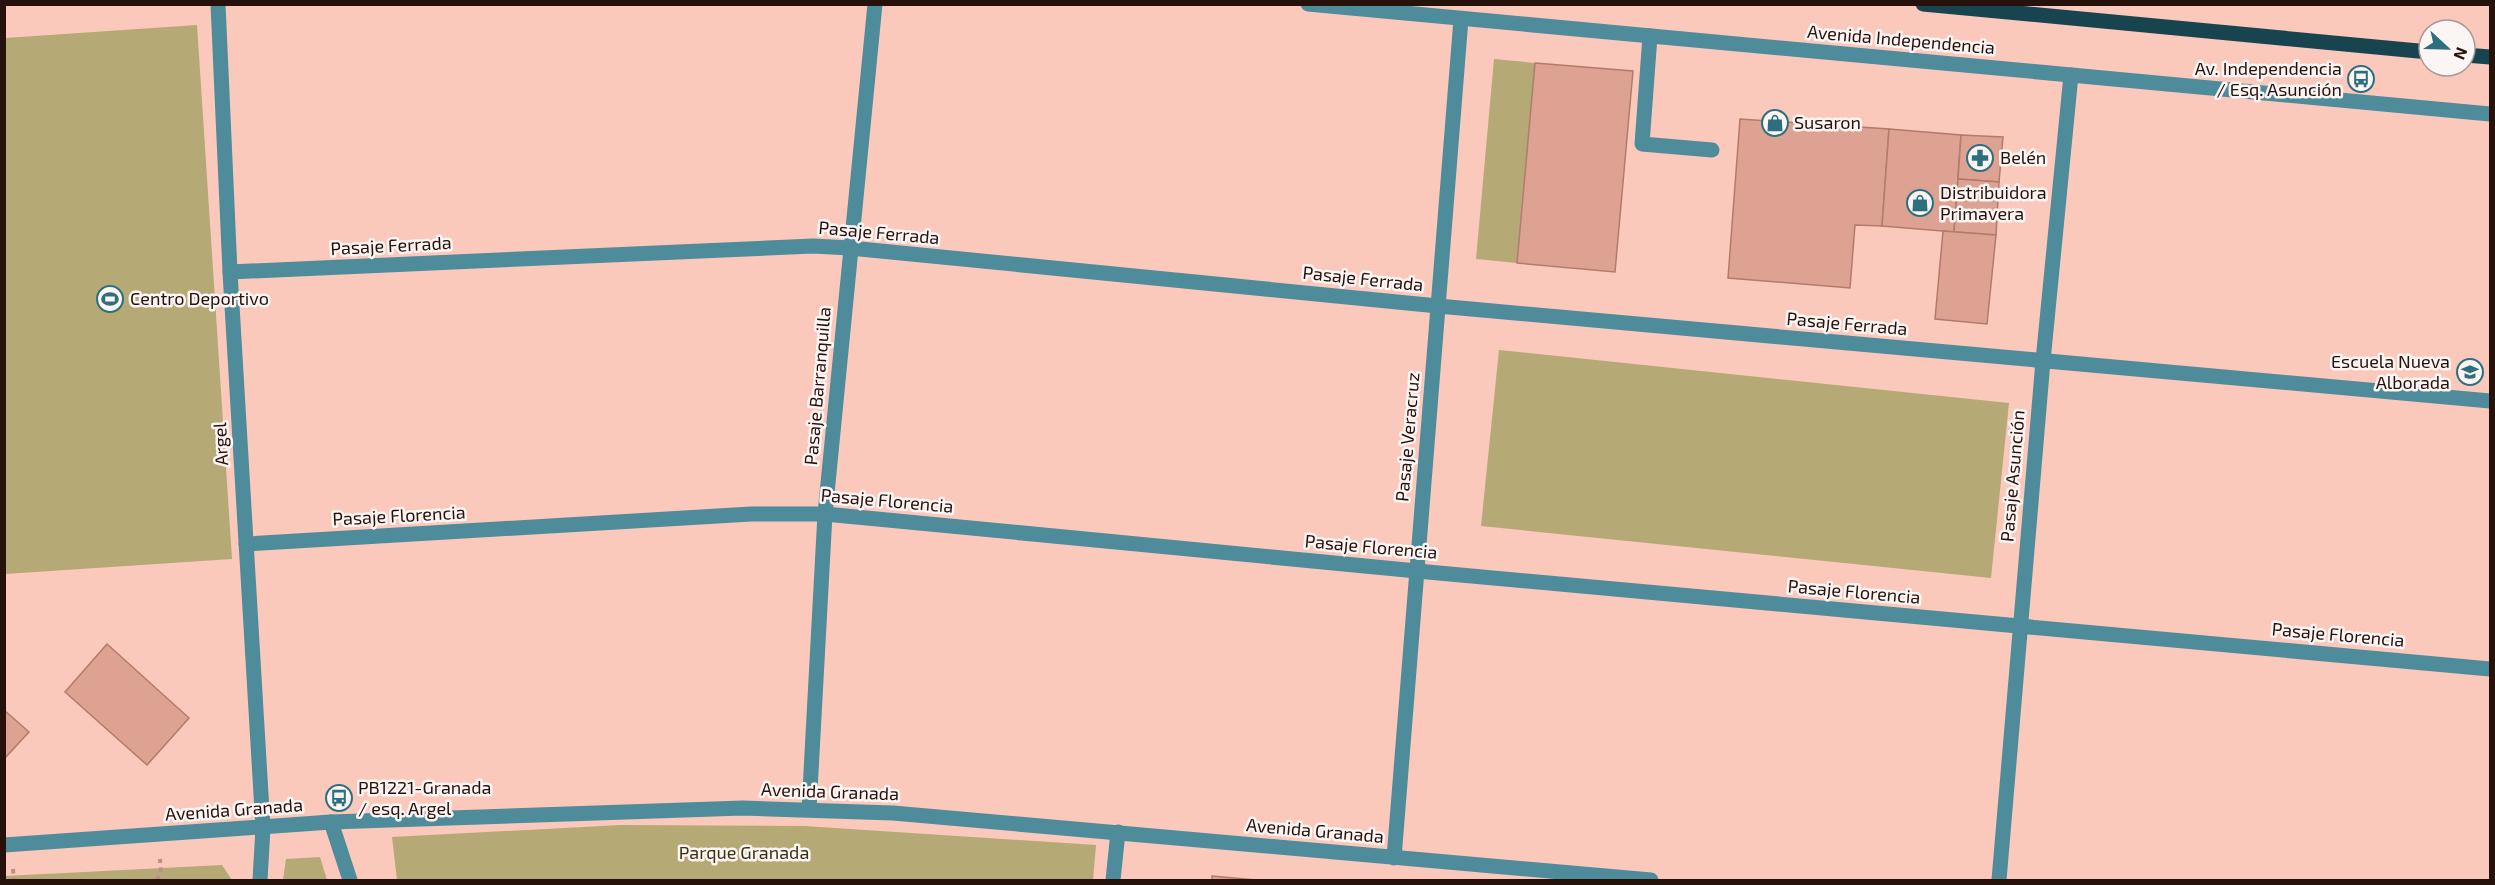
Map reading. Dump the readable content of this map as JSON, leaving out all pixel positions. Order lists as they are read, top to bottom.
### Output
{
  "streets": {
    "main road": ["Avenida Independencia"],
    "street": [
      "Pasaje Ferrada",
      "Pasaje Barranquilla",
      "Pasaje Veracruz",
      "Argel",
      "Pasaje Asunción",
      "Pasaje Florencia",
      "Avenida Granada"
    ]
  },
  "crossings": [
    ["Avenida Independencia", "Pasaje Veracruz"],
    ["Avenida Independencia", "Pasaje Asunción"],
    ["Pasaje Ferrada", "Pasaje Barranquilla"],
    ["Pasaje Ferrada", "Pasaje Veracruz"],
    ["Pasaje Ferrada", "Argel"],
    ["Pasaje Ferrada", "Pasaje Asunción"],
    ["Pasaje Barranquilla", "Pasaje Florencia"],
    ["Pasaje Barranquilla", "Avenida Granada"],
    ["Pasaje Veracruz", "Pasaje Florencia"],
    ["Pasaje Veracruz", "Avenida Granada"],
    ["Argel", "Pasaje Florencia"],
    ["Argel", "Avenida Granada"],
    ["Pasaje Asunción", "Pasaje Florencia"]
  ],
  "parks": ["Parque Granada"],
  "places": {
    "bus stop": ["Av. Independencia / Esq. Asunción", "PB1221-Granada / esq. Argel"],
    "shop": ["Susaron", "Distribuidora Primavera"],
    "pharmacy": ["Belén"],
    "sports": ["Centro Deportivo"],
    "school or university": ["Escuela Nueva Alborada"]
  },
  "north": "right"
}
